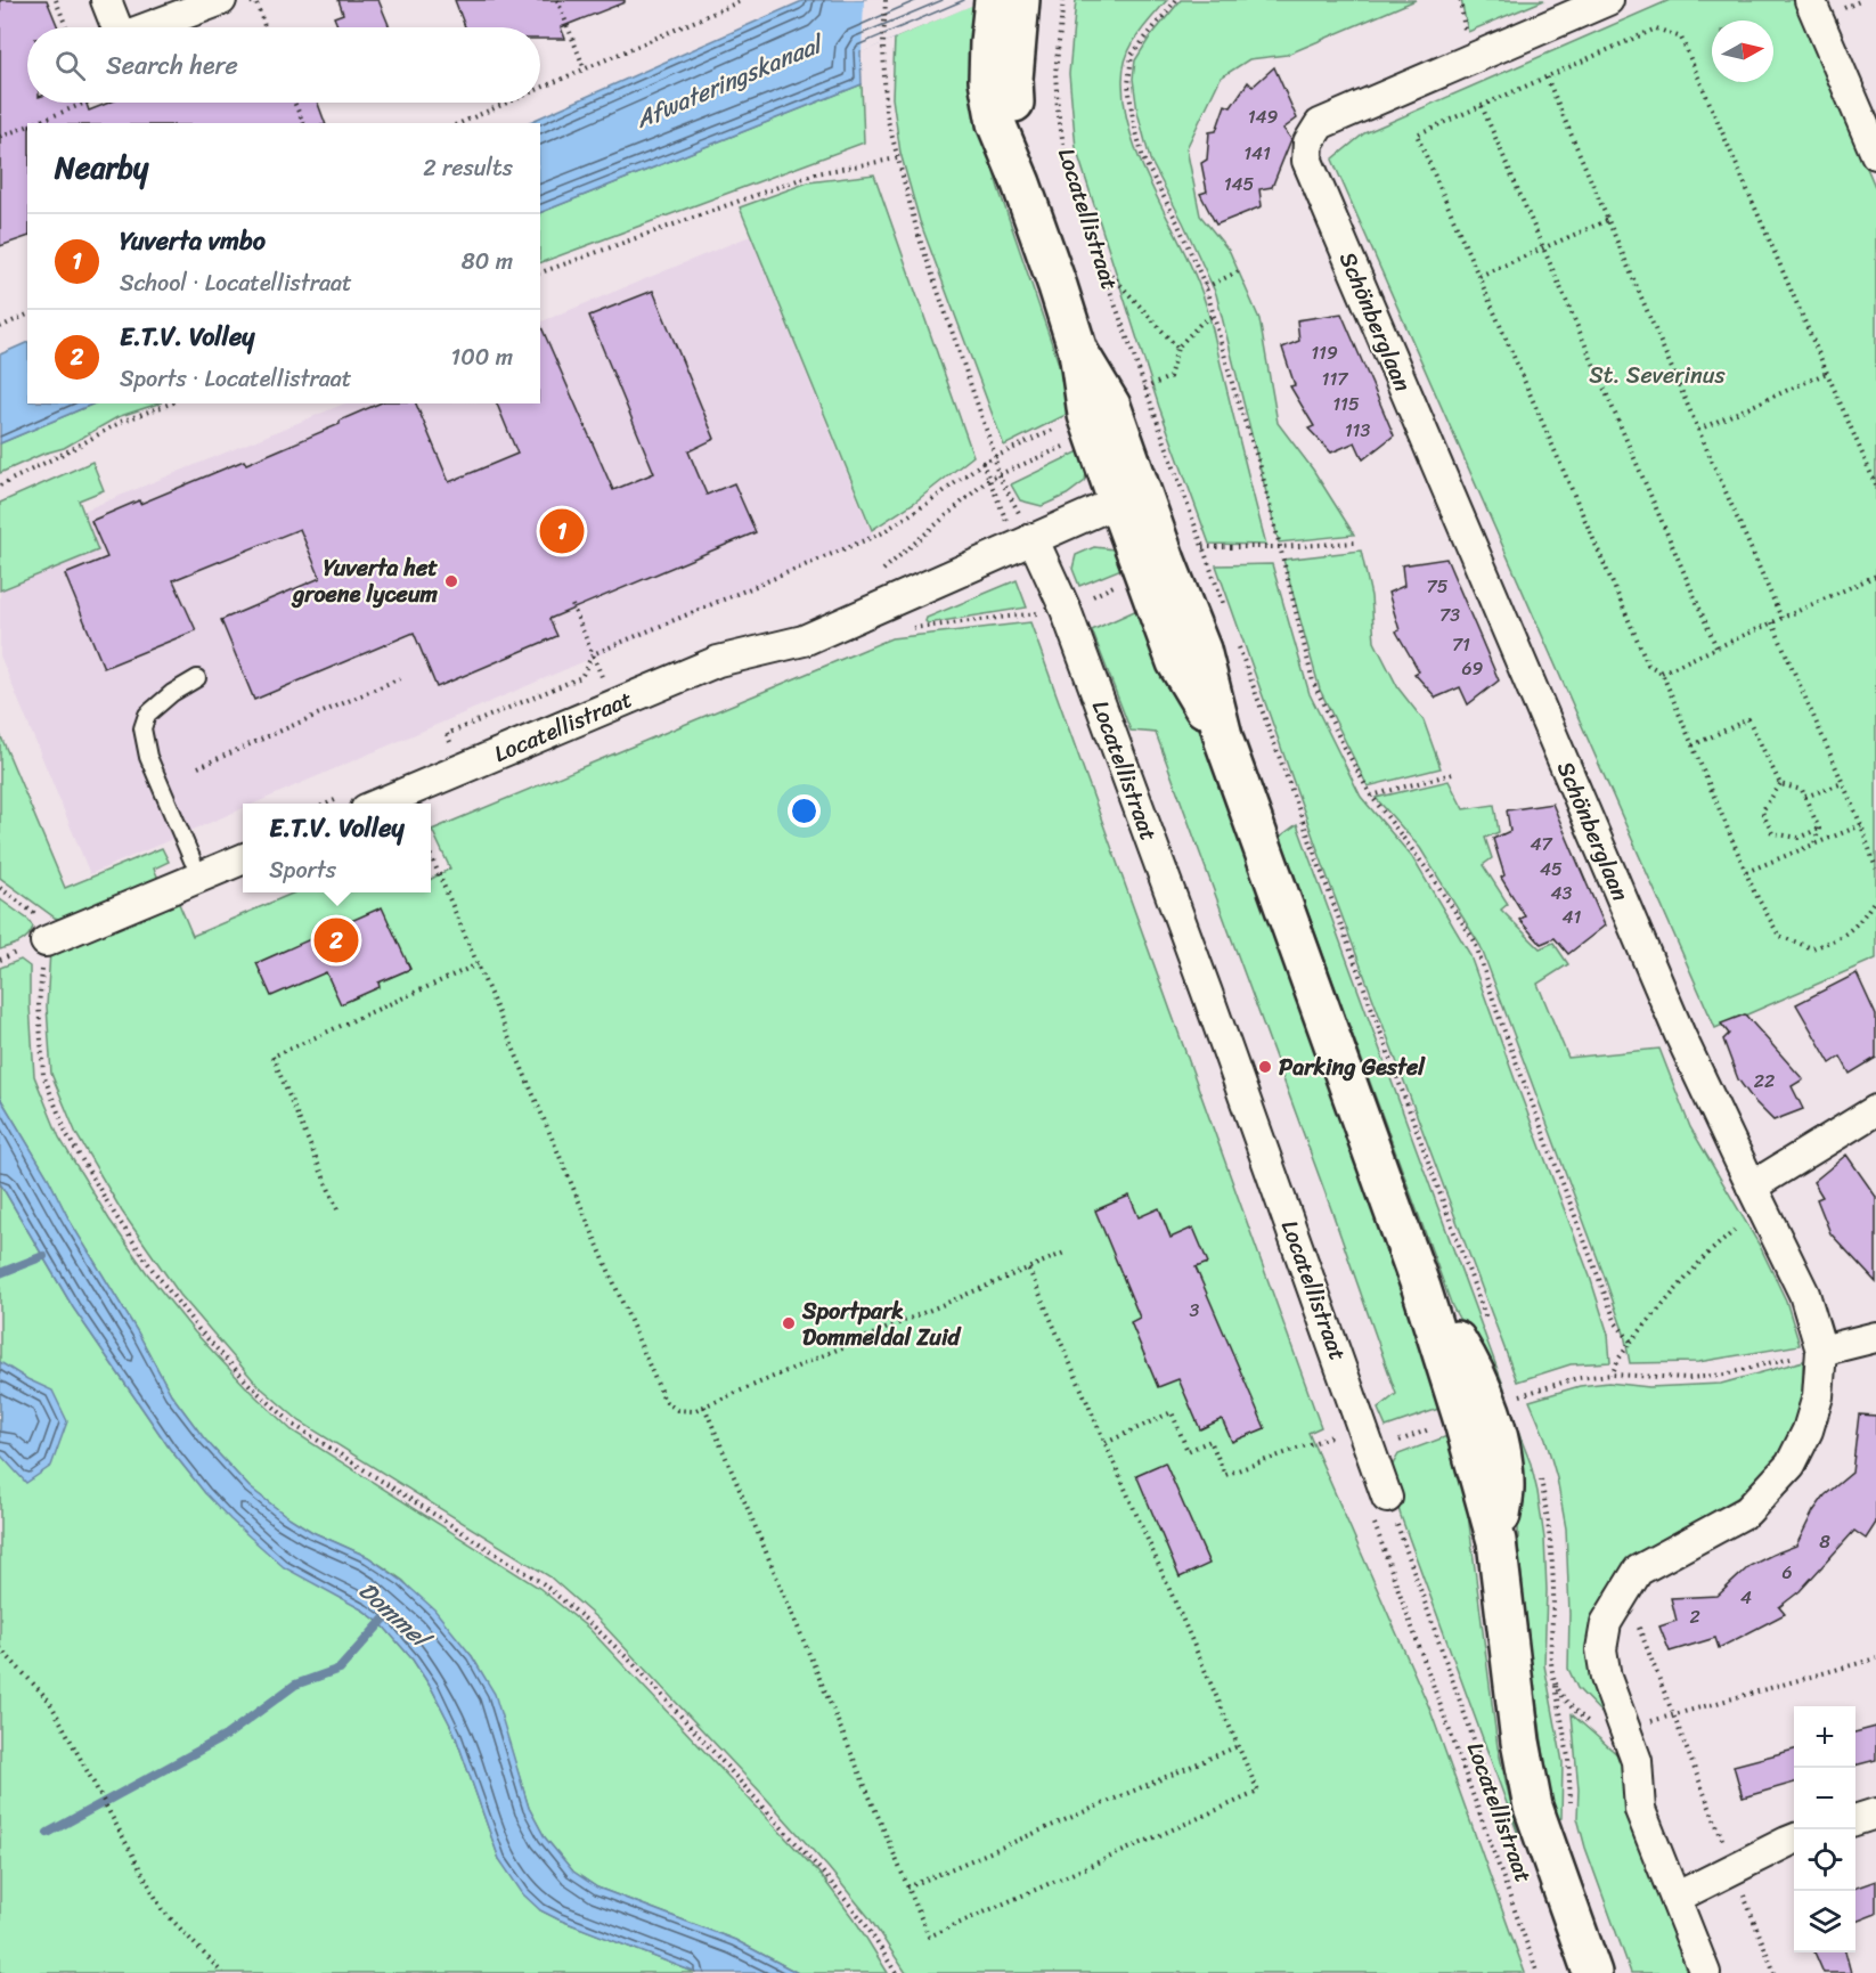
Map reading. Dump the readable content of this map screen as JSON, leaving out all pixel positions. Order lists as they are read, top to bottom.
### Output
{
  "streets": {
    "main road": ["Locatellistraat"],
    "street": ["Schönberglaan"]
  },
  "water": ["Afwateringskanaal", "Dommel"],
  "parks": ["St. Severinus"],
  "places": ["Yuverta het groene lyceum", "Parking Gestel", "Sportpark Dommeldal Zuid"],
  "house_numbers": [
    "149",
    "141",
    "145",
    "119",
    "117",
    "115",
    "113",
    "75",
    "73",
    "71",
    "69",
    "47",
    "45",
    "43",
    "41",
    "22",
    "3",
    "8",
    "6",
    "4",
    "2"
  ],
  "north": "right",
  "page": {
    "search": "Search here",
    "heading": ["Nearby", "2 results"],
    "list": [
      {
        "mark": "1",
        "name": "Yuverta vmbo",
        "note": "School · Locatellistraat",
        "value": "80 m"
      },
      {
        "mark": "2",
        "name": "E.T.V. Volley",
        "note": "Sports · Locatellistraat",
        "value": "100 m"
      }
    ],
    "pins": ["1", "2"],
    "popup": ["E.T.V. Volley", "Sports"],
    "map_buttons": ["+", "−"]
  }
}
